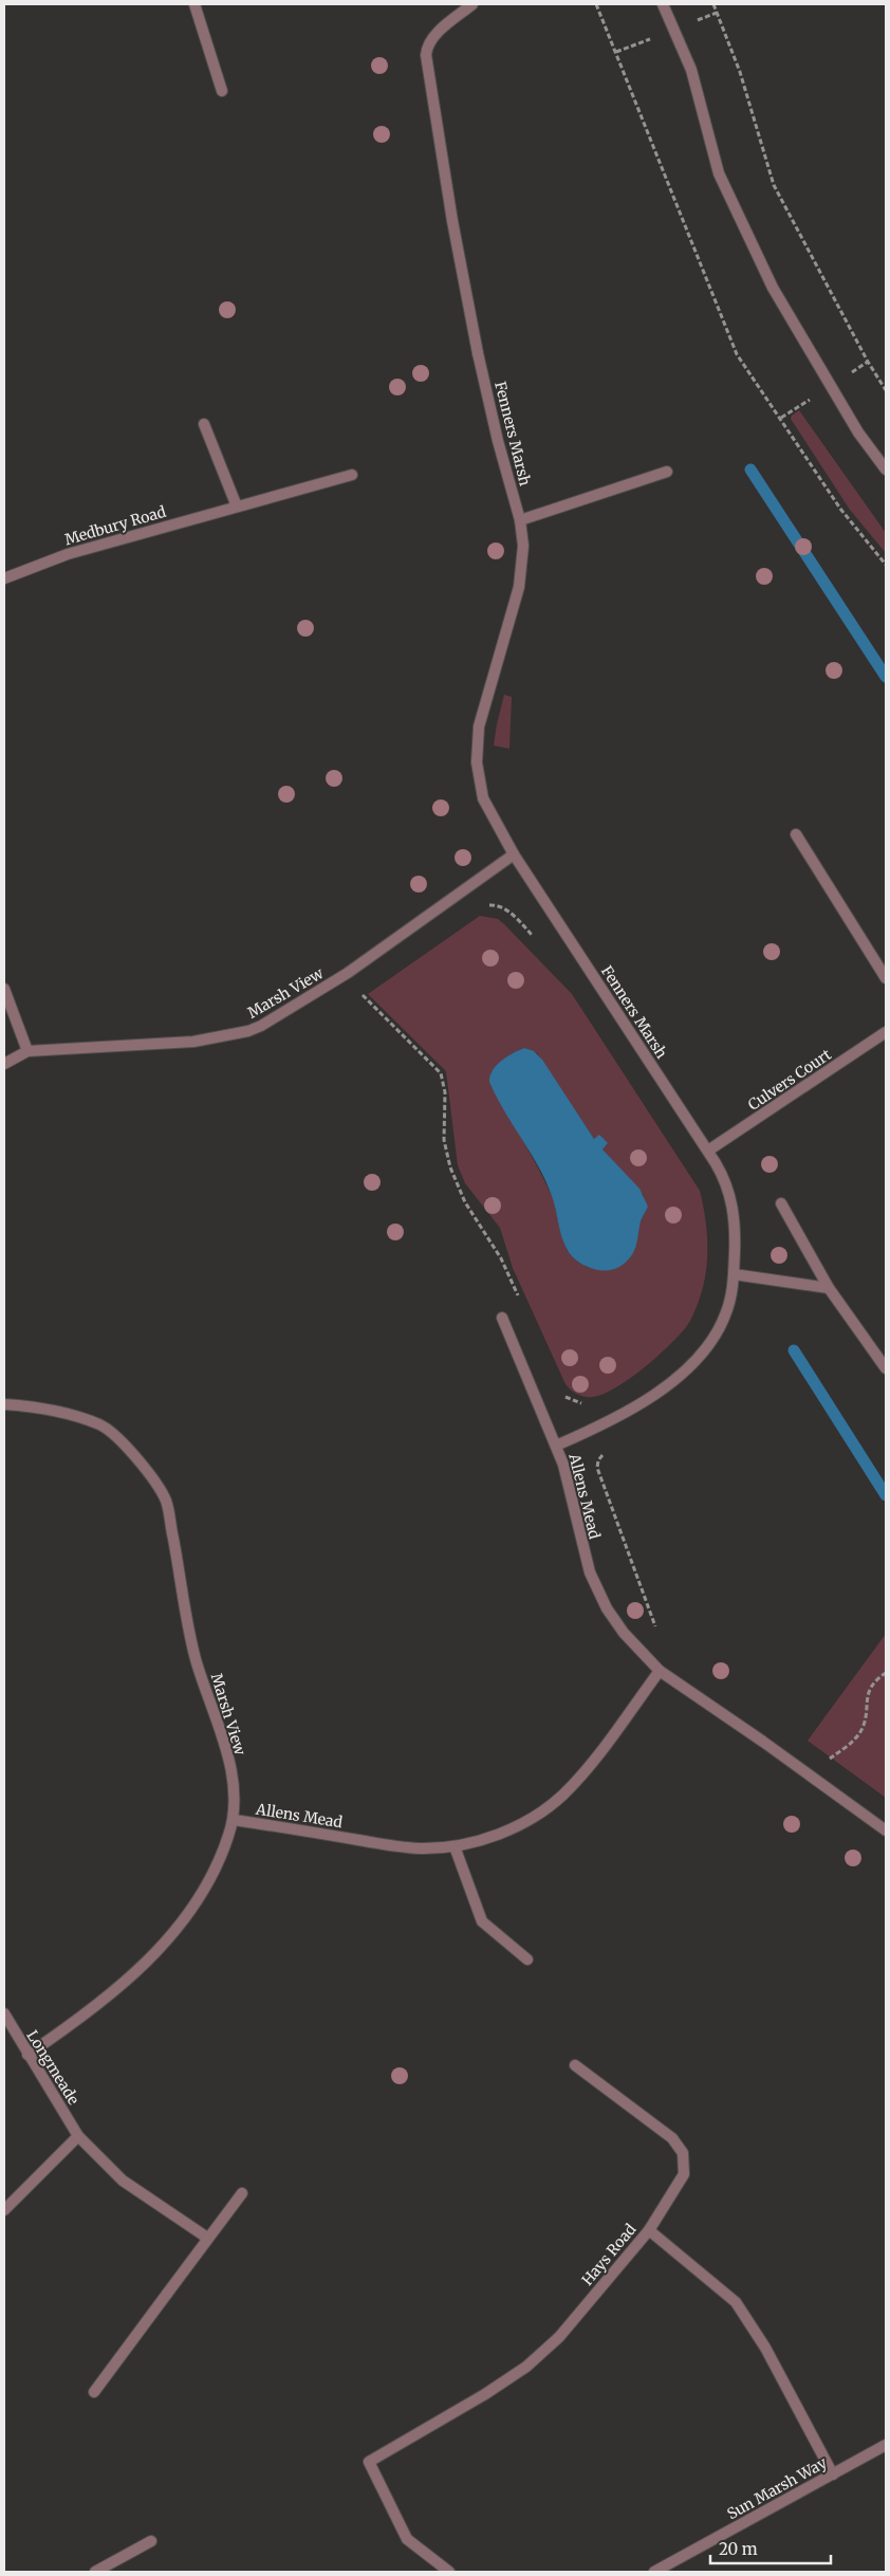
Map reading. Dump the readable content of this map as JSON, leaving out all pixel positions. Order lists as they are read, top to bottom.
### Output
{
  "streets": {
    "street": [
      "Fenners Marsh",
      "Medbury Road",
      "Marsh View",
      "Culvers Court",
      "Allens Mead",
      "Longmeade",
      "Hays Road",
      "Sun Marsh Way"
    ]
  },
  "crossings": [
    ["Fenners Marsh", "Marsh View"],
    ["Fenners Marsh", "Culvers Court"],
    ["Fenners Marsh", "Allens Mead"],
    ["Marsh View", "Allens Mead"],
    ["Marsh View", "Longmeade"],
    ["Hays Road", "Sun Marsh Way"]
  ],
  "scale_bar": "20 m"
}
